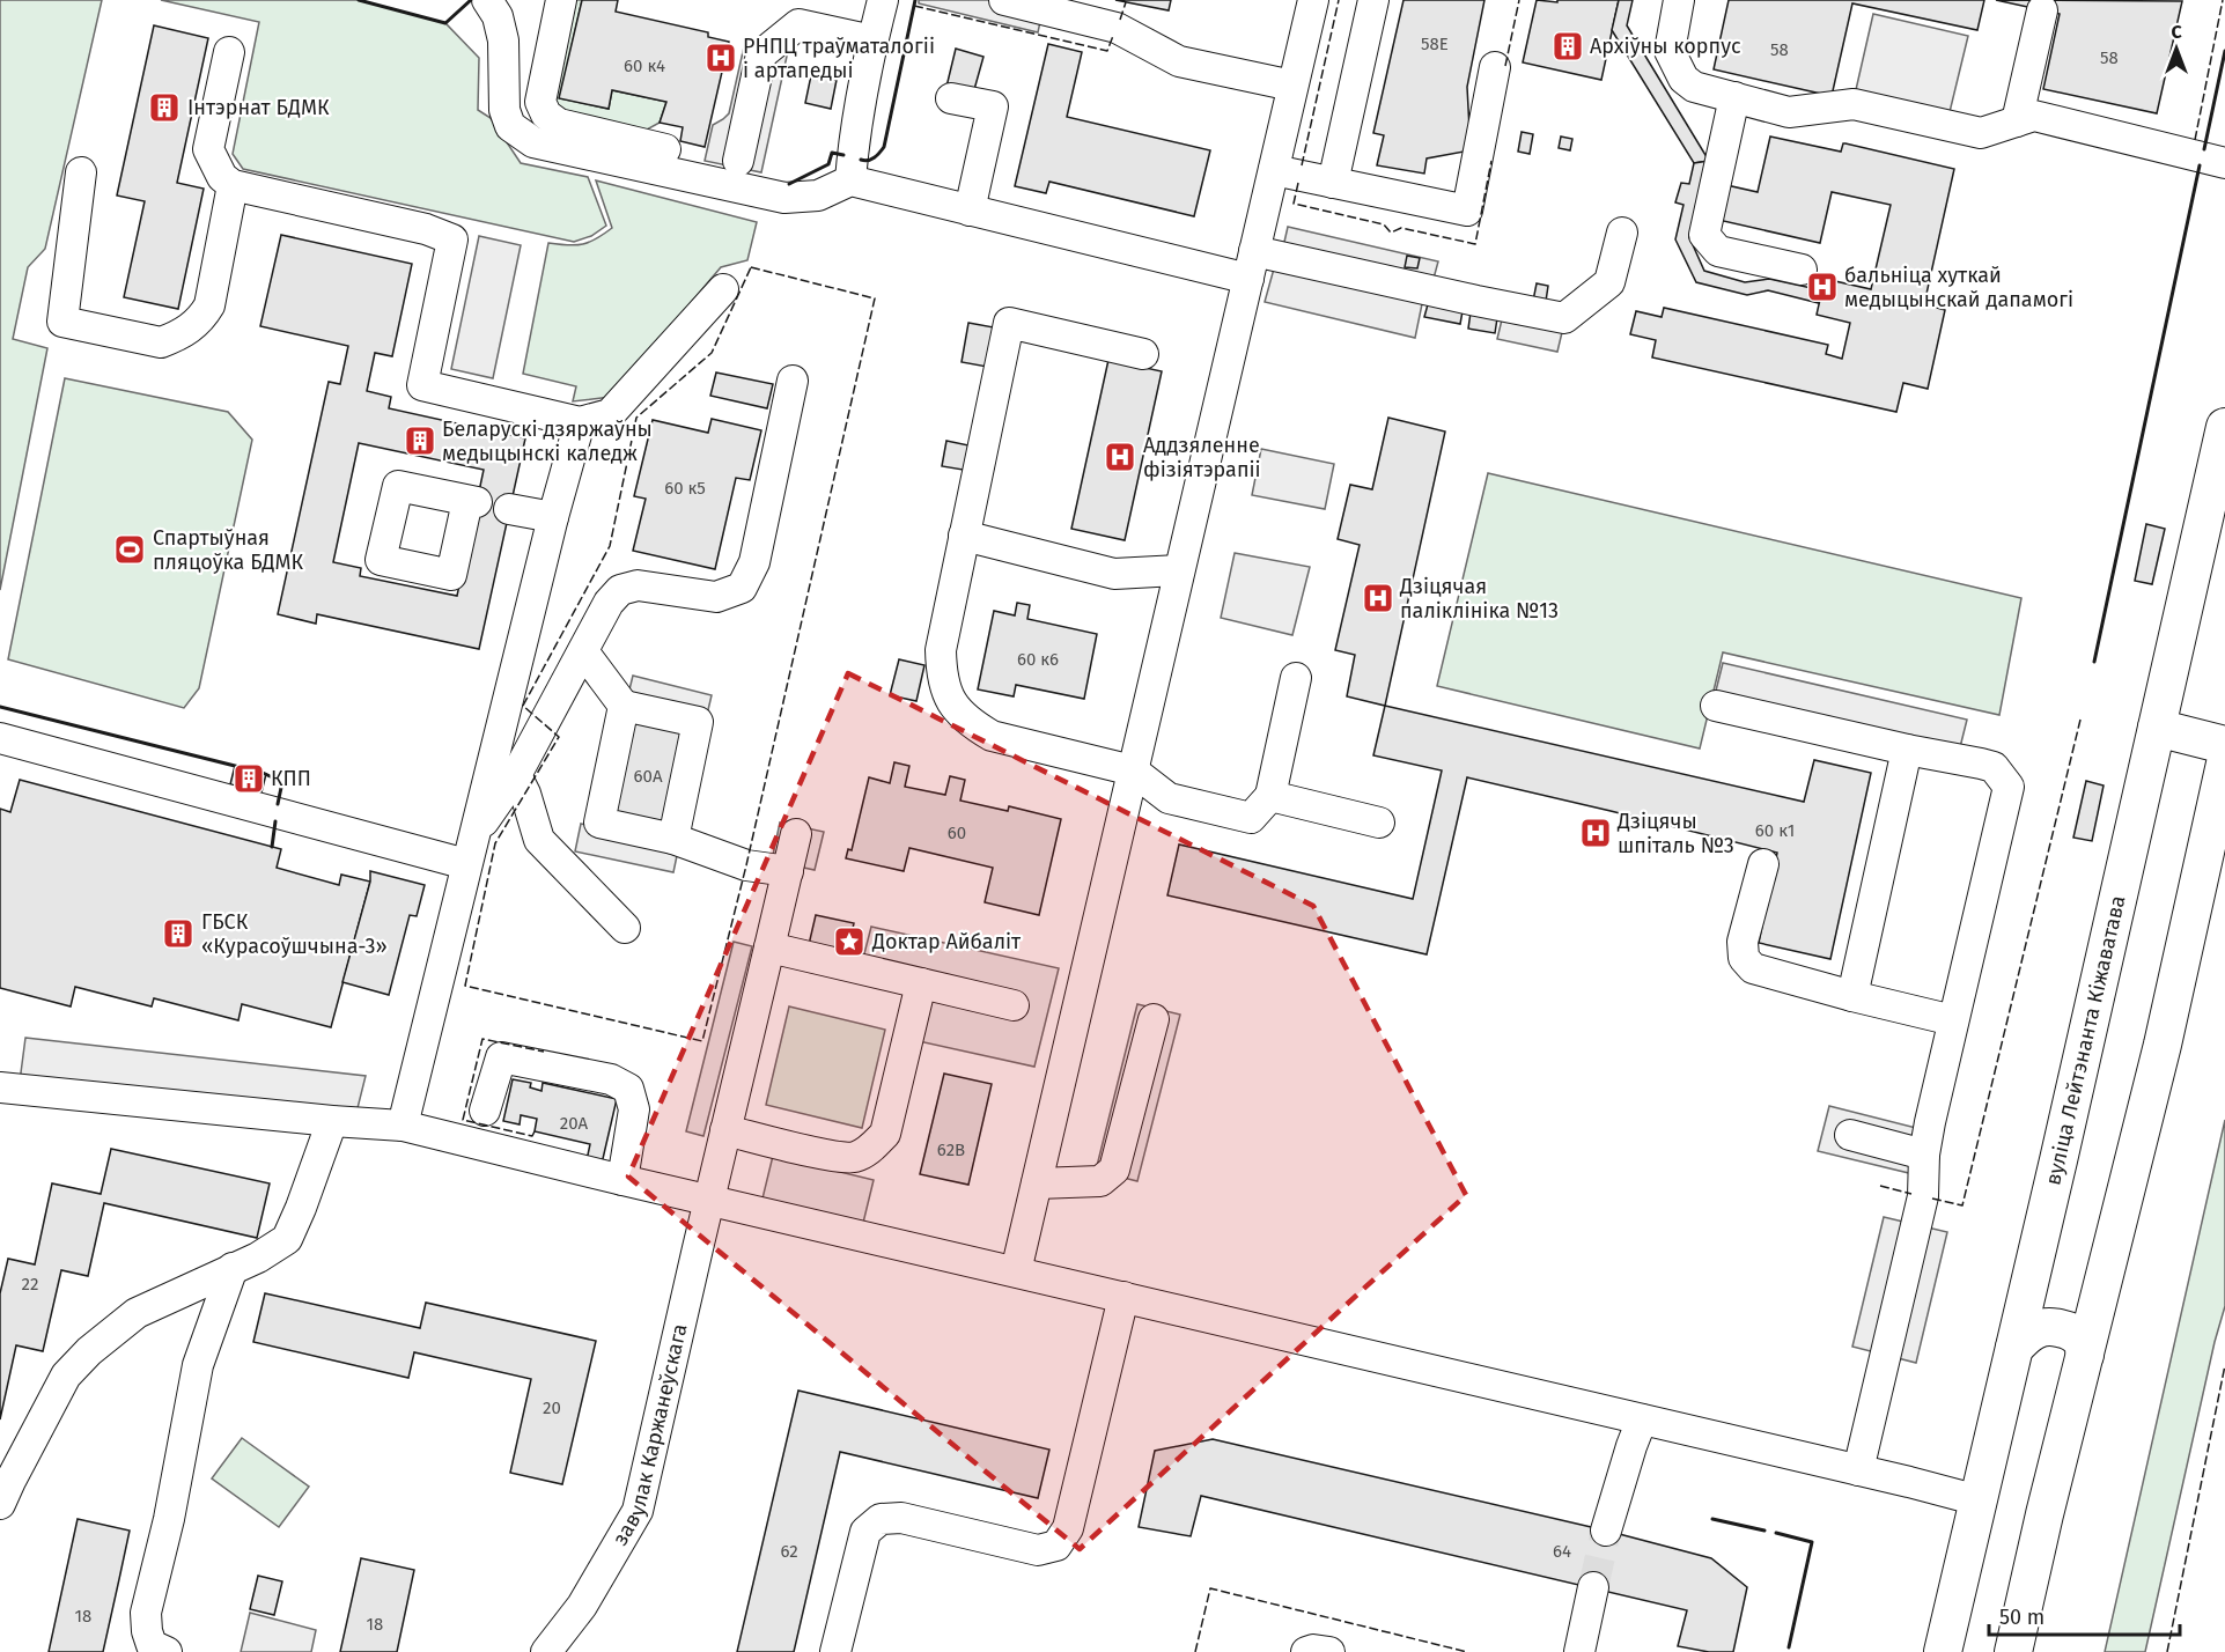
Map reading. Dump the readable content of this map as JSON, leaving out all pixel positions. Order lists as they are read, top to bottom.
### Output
{
  "streets": {
    "main road": ["вуліца Лейтэнанта Кіжаватава"],
    "street": ["завулак Каржанеўскага"]
  },
  "places": {
    "building": [
      "Архіўны корпус",
      "Інтэрнат БДМК",
      "Беларускі дзяржаўны медыцынскі каледж",
      "КПП",
      "ГБСК «Курасоўшчына-3»"
    ],
    "hospital": [
      "РНПЦ траўматалогіі і артапедыі",
      "бальніца хуткай медыцынскай дапамогі",
      "Аддзяленне фізіятэрапіі",
      "Дзіцячая паліклініка №13",
      "Дзіцячы шпіталь №3"
    ],
    "sports": ["Спартыўная пляцоўка БДМК"],
    "place": ["Доктар Айбаліт"]
  },
  "house_numbers": [
    "58Е",
    "58",
    "58",
    "60 к4",
    "60 к5",
    "60 к6",
    "60А",
    "60 к1",
    "60",
    "20А",
    "62В",
    "22",
    "20",
    "62",
    "64",
    "18",
    "18"
  ],
  "scale_bar": "50 m",
  "north": "top"
}
